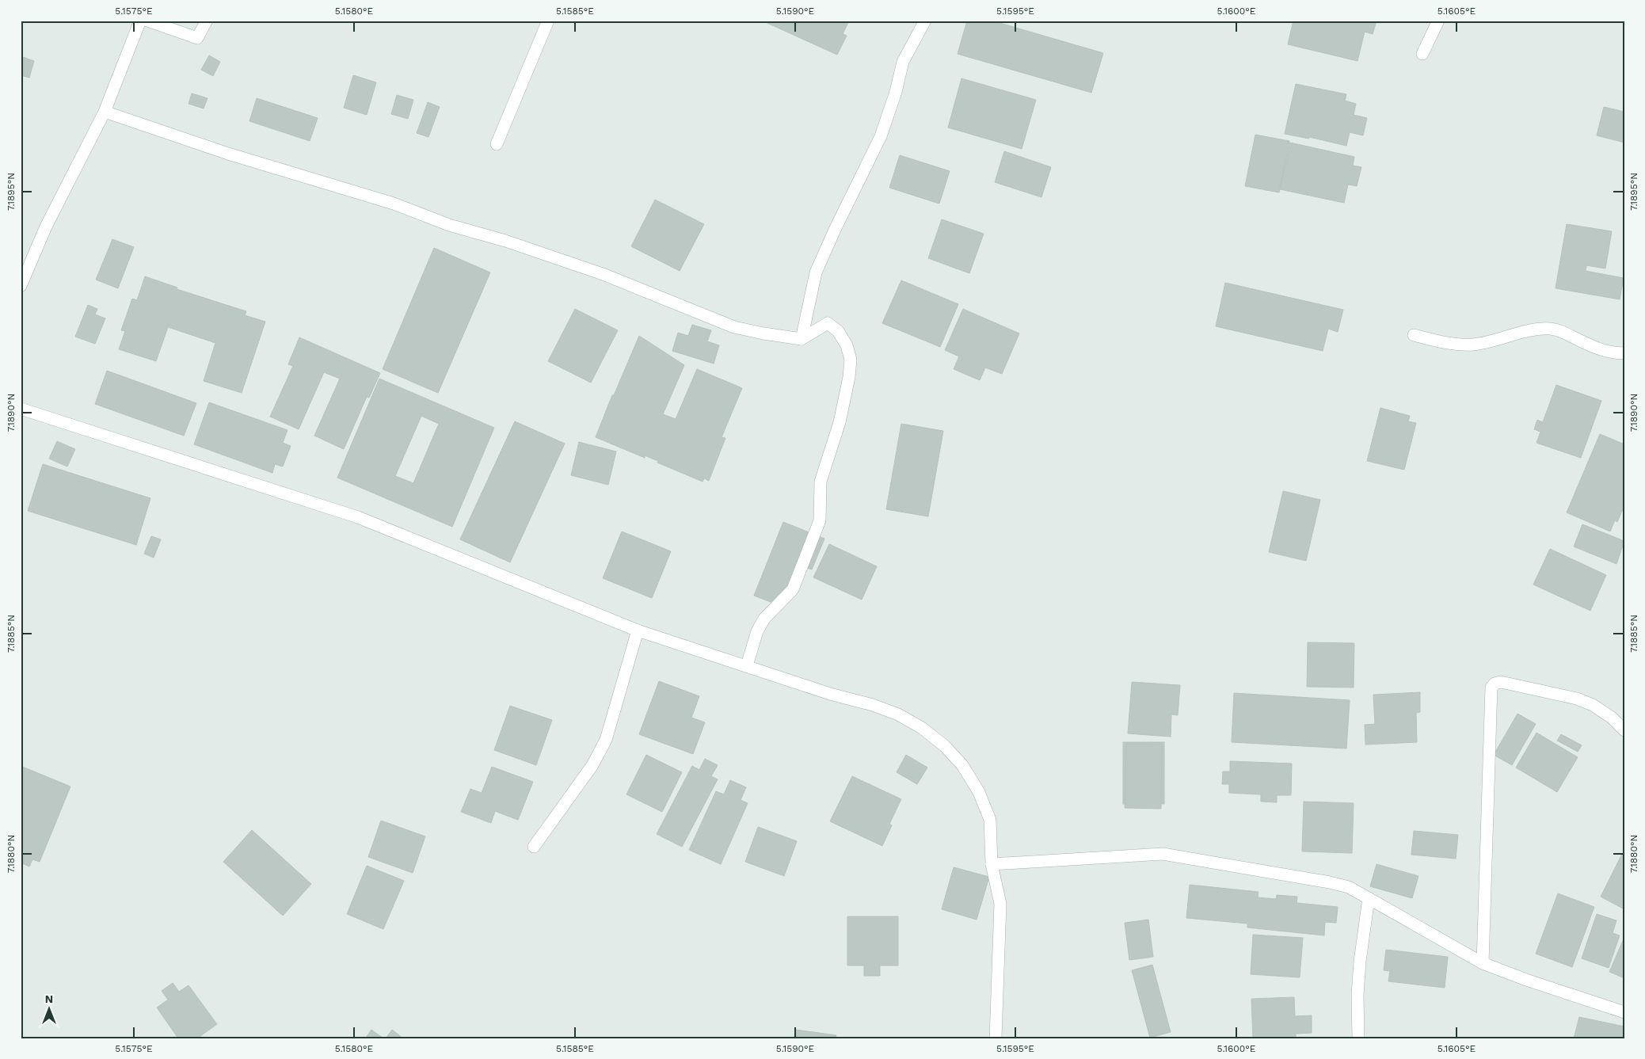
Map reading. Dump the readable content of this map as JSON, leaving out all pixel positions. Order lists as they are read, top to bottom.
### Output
{
  "north": "top",
  "coordinates": [
    "5.1575°E",
    "5.1580°E",
    "5.1585°E",
    "5.1590°E",
    "5.1595°E",
    "5.1600°E",
    "5.1605°E",
    "7.1895°N",
    "7.1890°N",
    "7.1885°N",
    "7.1880°N"
  ]
}
